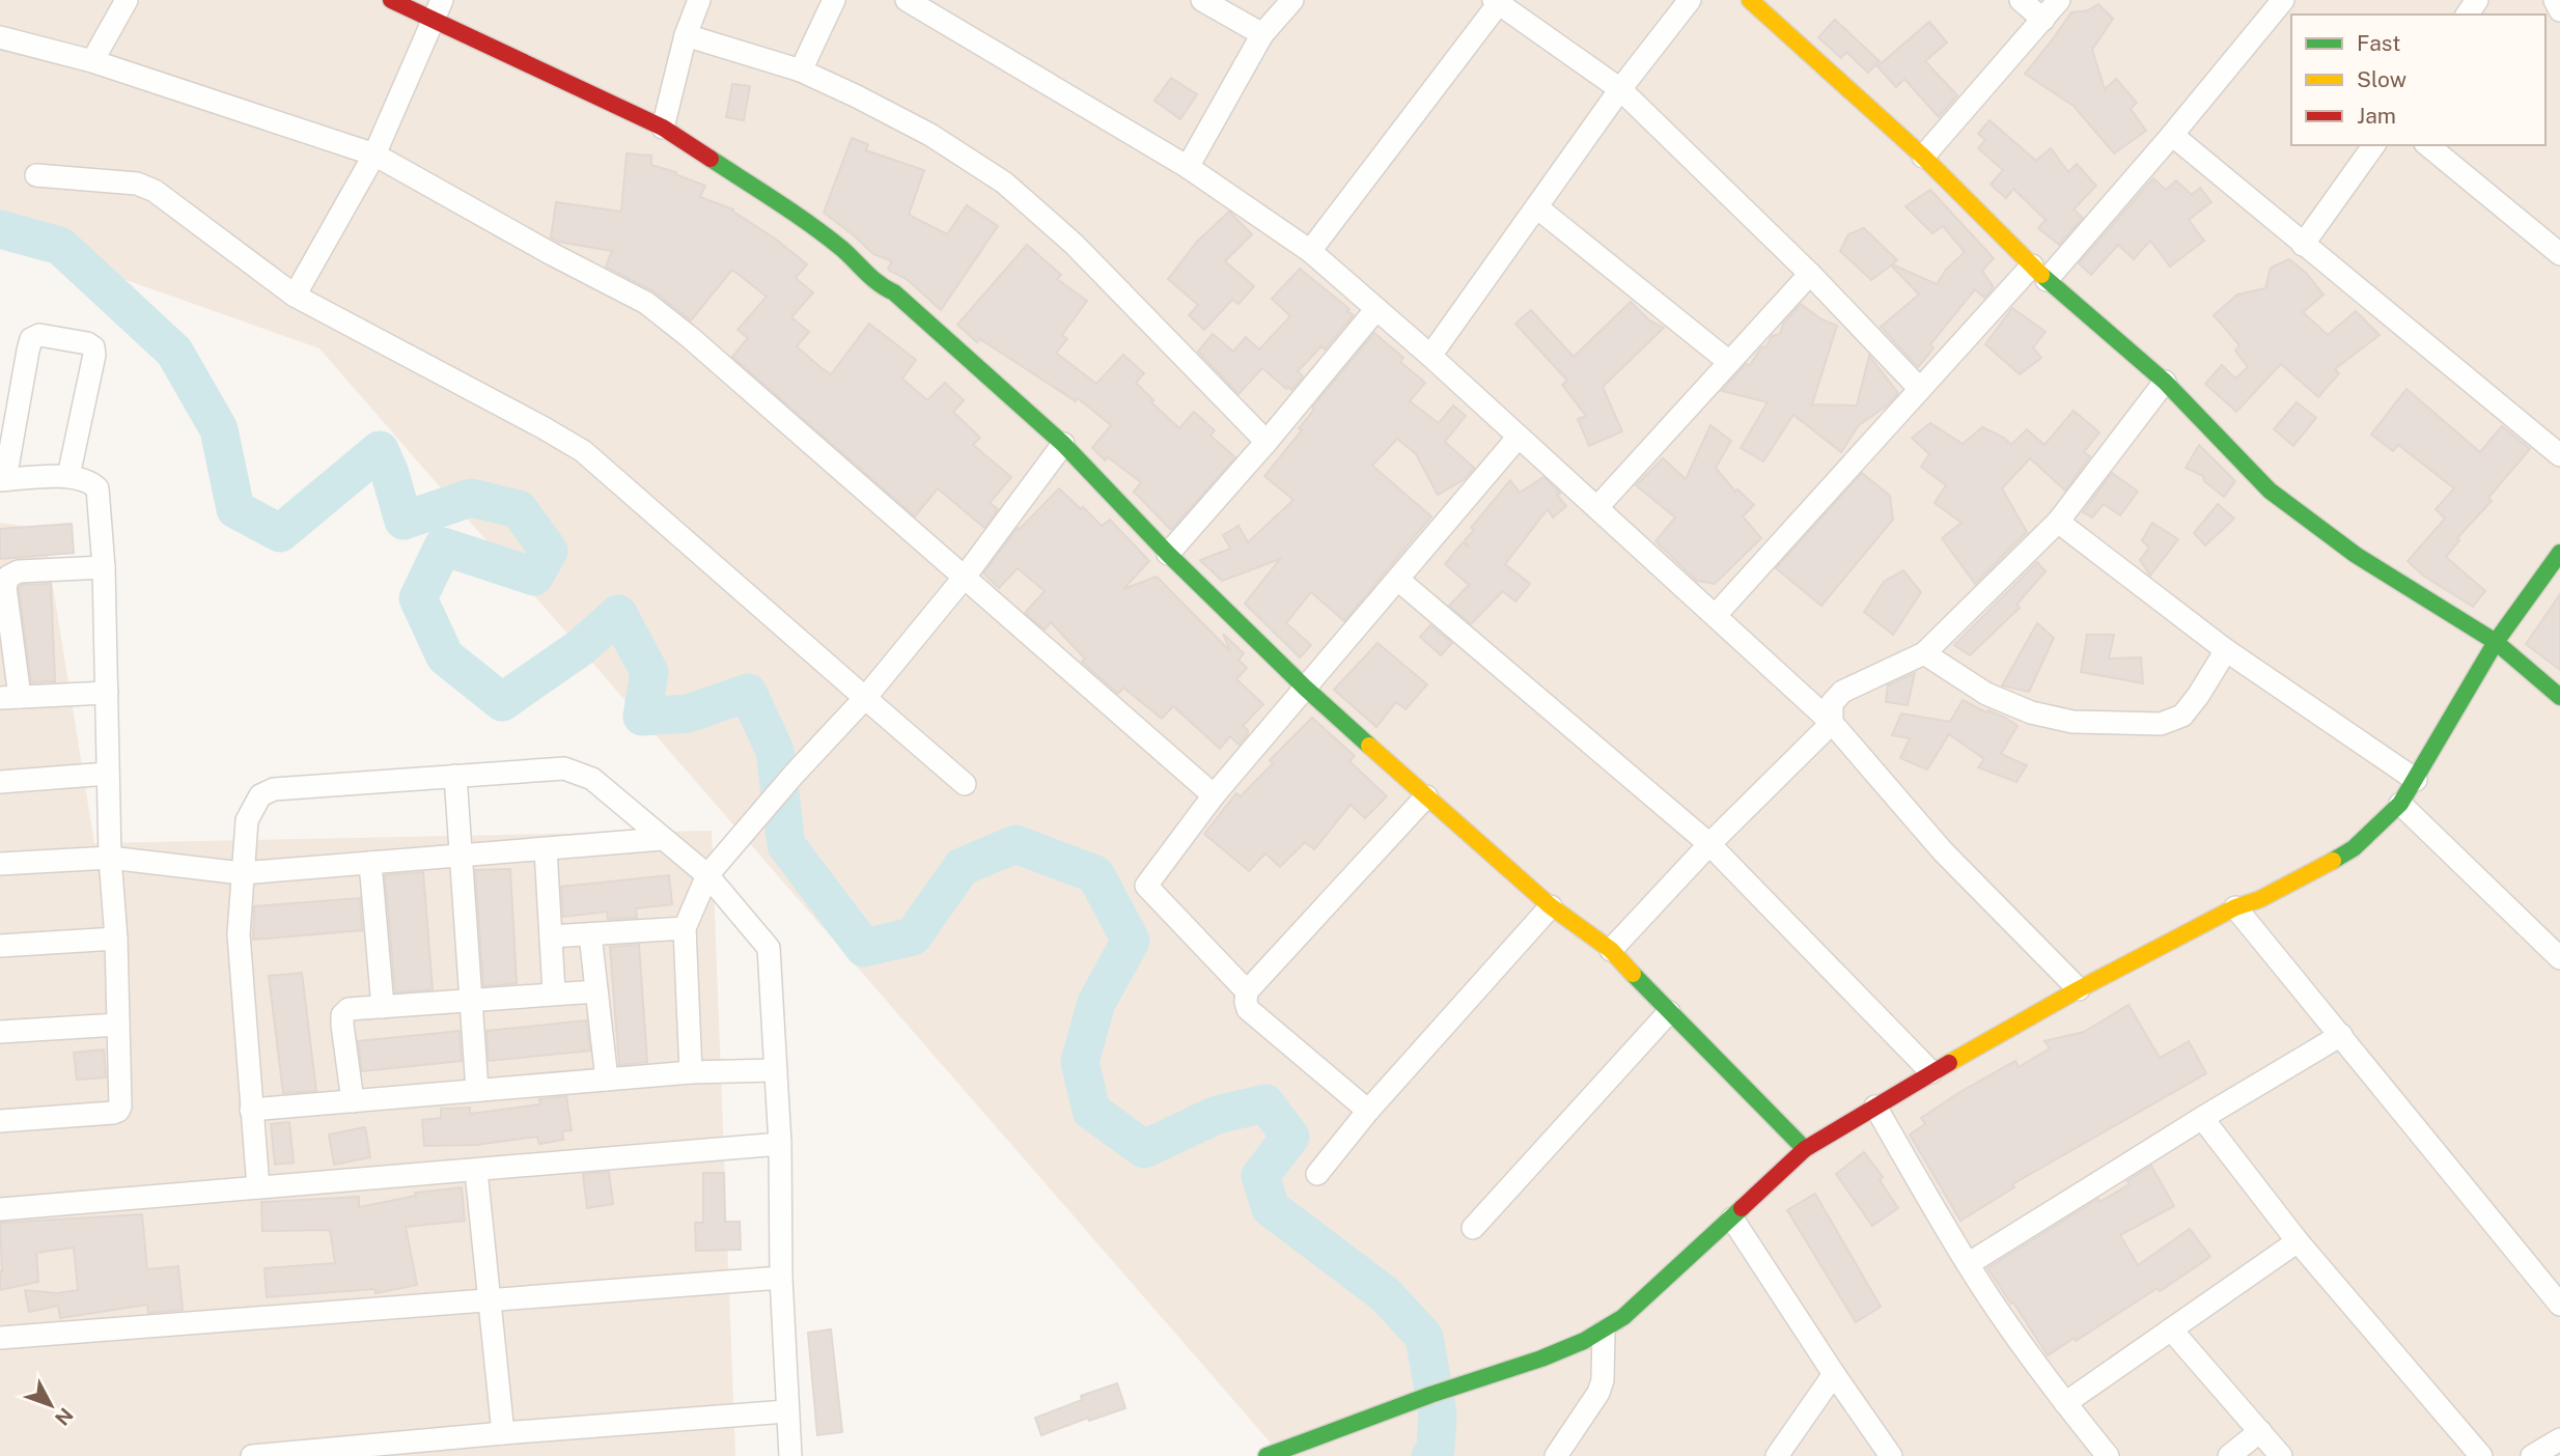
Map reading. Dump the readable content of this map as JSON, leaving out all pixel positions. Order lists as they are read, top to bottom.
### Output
{
  "legend": ["Fast", "Slow", "Jam"],
  "north": "bottom right"
}
